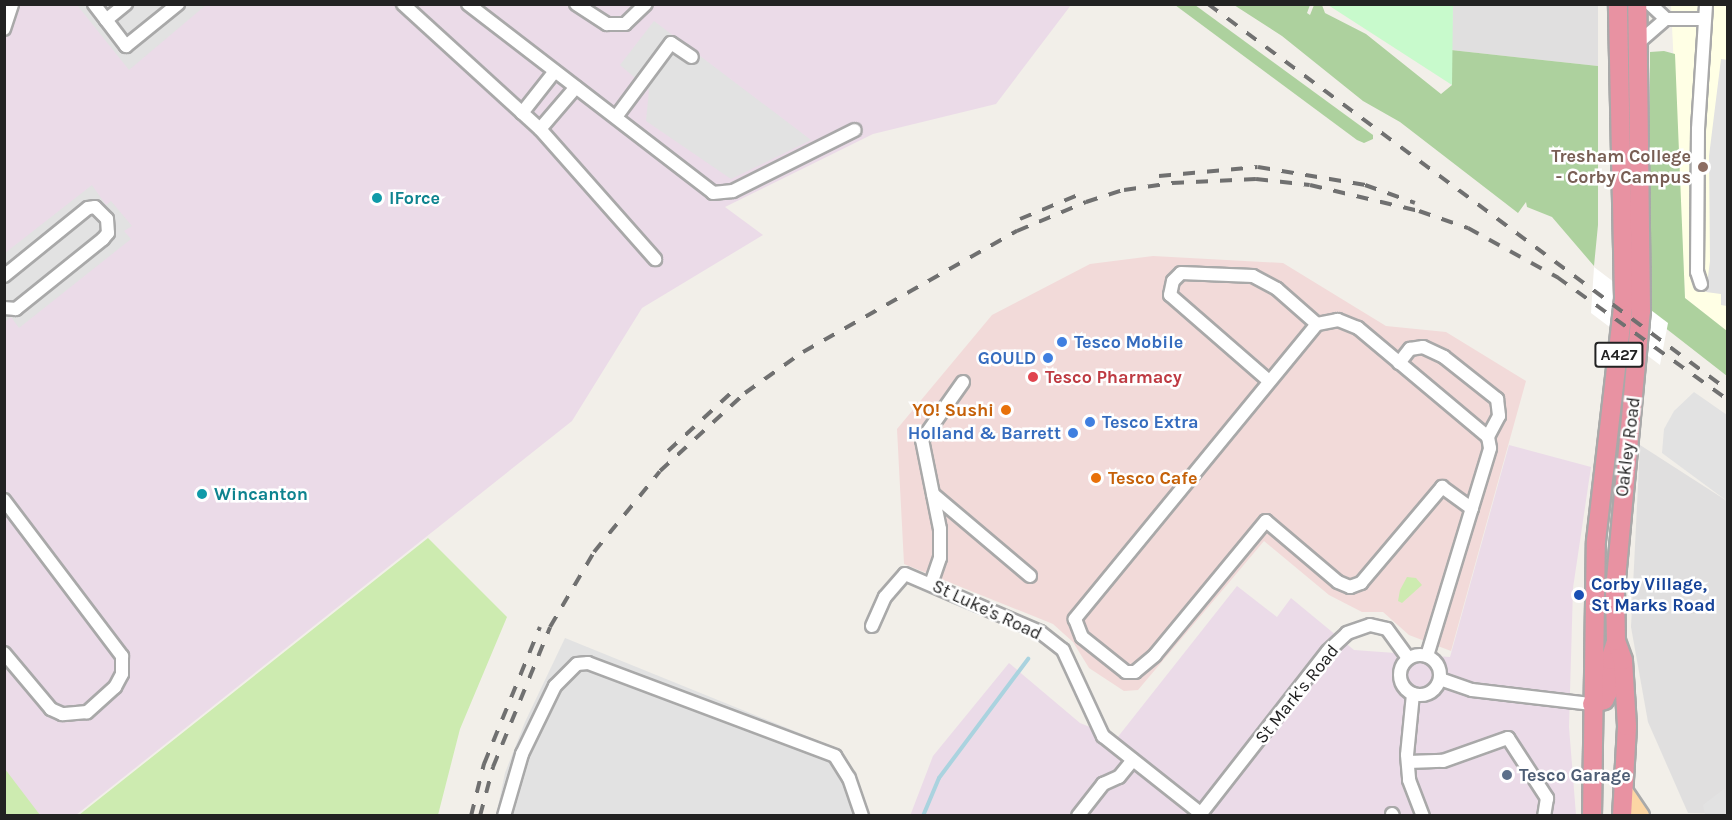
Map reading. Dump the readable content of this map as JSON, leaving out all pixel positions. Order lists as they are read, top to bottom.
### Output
{
  "streets": {
    "highway": ["A427", "Oakley Road"],
    "street": ["St Luke's Road", "St Mark's Road"]
  },
  "crossings": [
    ["St Luke's Road", "St Mark's Road"]
  ],
  "places": [
    "Tresham College - Corby Campus",
    "IForce",
    "Tesco Mobile",
    "GOULD",
    "Tesco Pharmacy",
    "YO! Sushi",
    "Tesco Extra",
    "Holland & Barrett",
    "Tesco Cafe",
    "Wincanton",
    "Corby Village, St Marks Road",
    "Tesco Garage"
  ]
}
